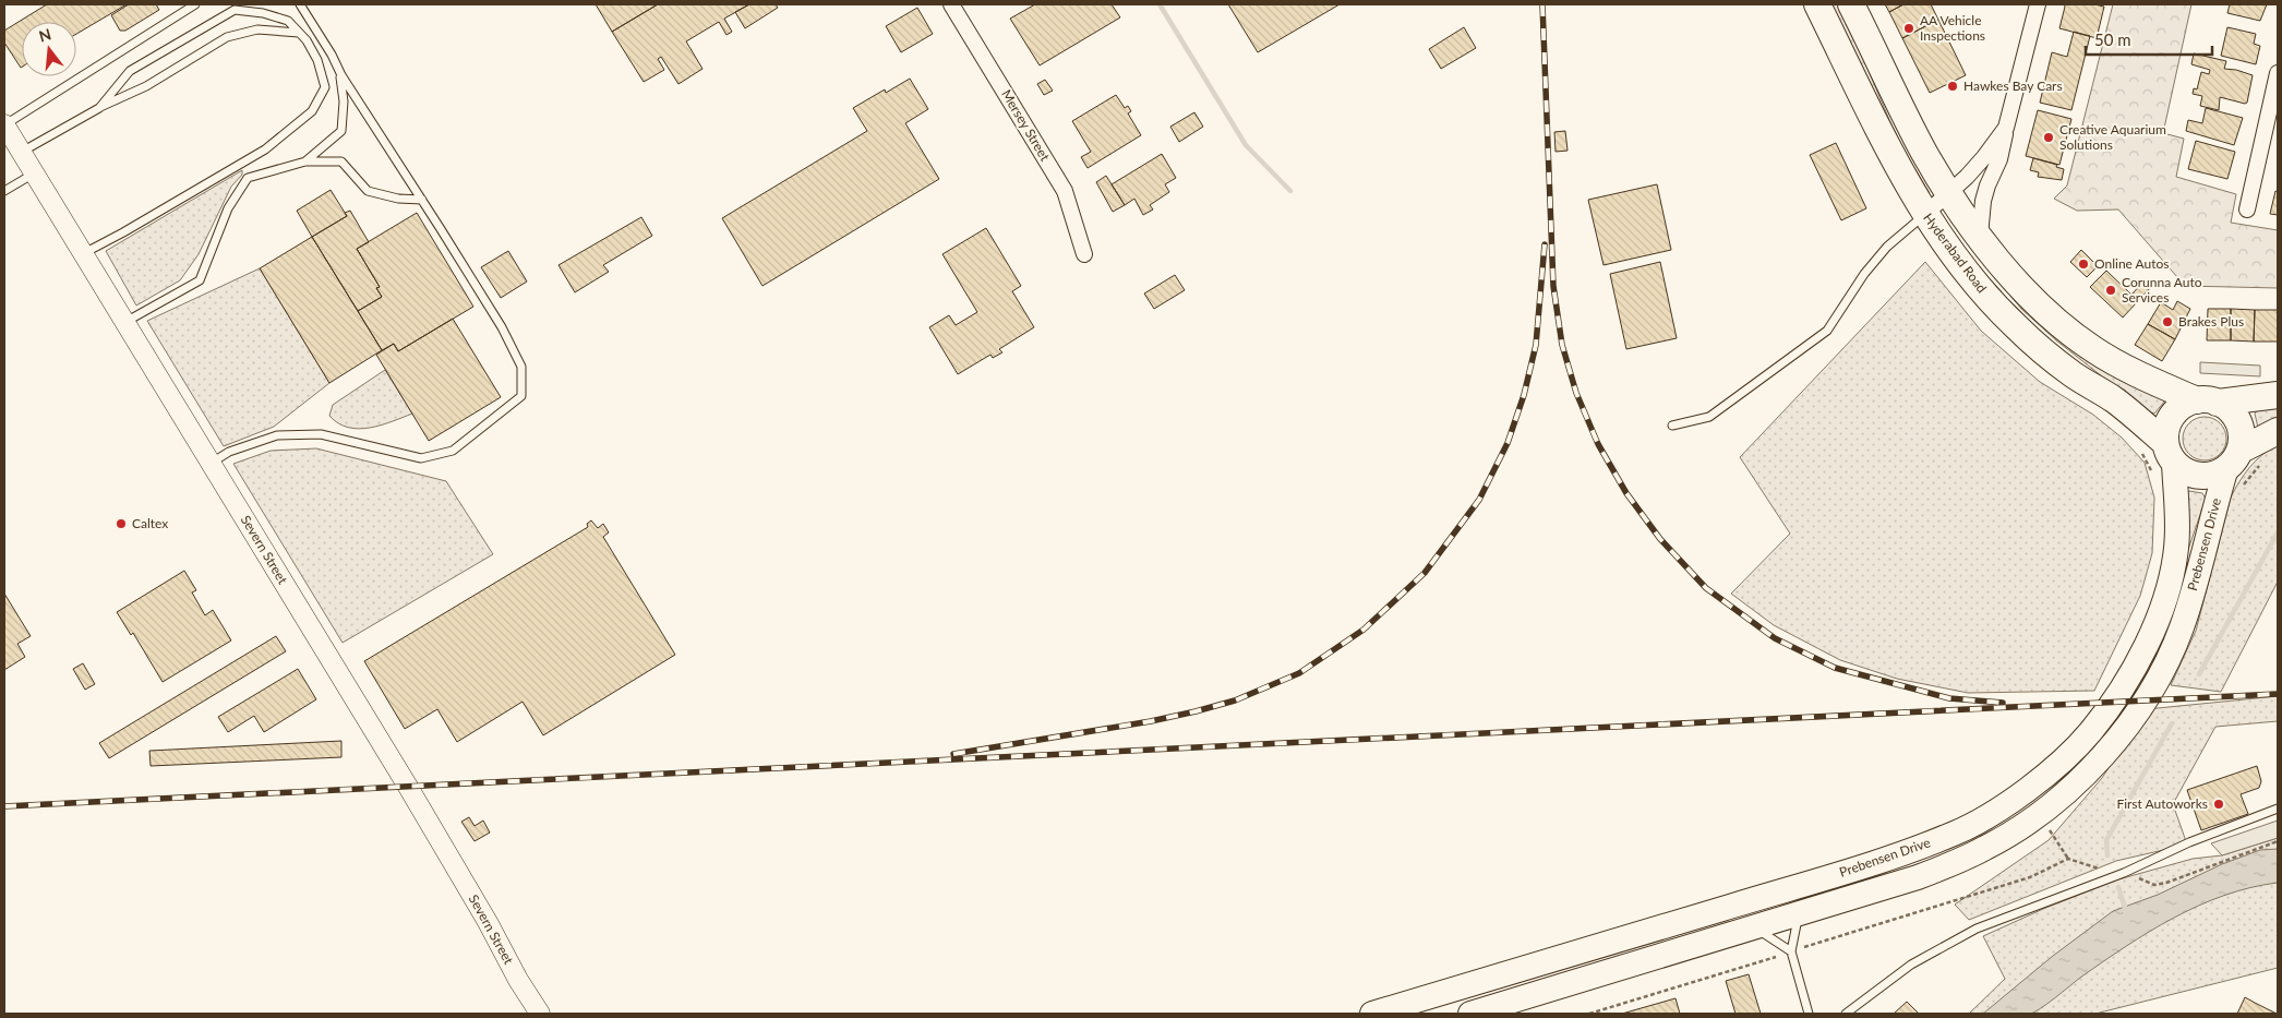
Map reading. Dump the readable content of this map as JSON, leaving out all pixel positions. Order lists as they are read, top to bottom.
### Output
{
  "streets": {
    "highway": ["Hyderabad Road"],
    "main road": ["Prebensen Drive"],
    "street": ["Mersey Street", "Severn Street"]
  },
  "crossings": [
    ["Hyderabad Road", "Prebensen Drive"]
  ],
  "places": [
    "AA Vehicle Inspections",
    "Hawkes Bay Cars",
    "Creative Aquarium Solutions",
    "Online Autos",
    "Corunna Auto Services",
    "Brakes Plus",
    "Caltex",
    "First Autoworks"
  ],
  "scale_bar": "50 m",
  "north": "top"
}
